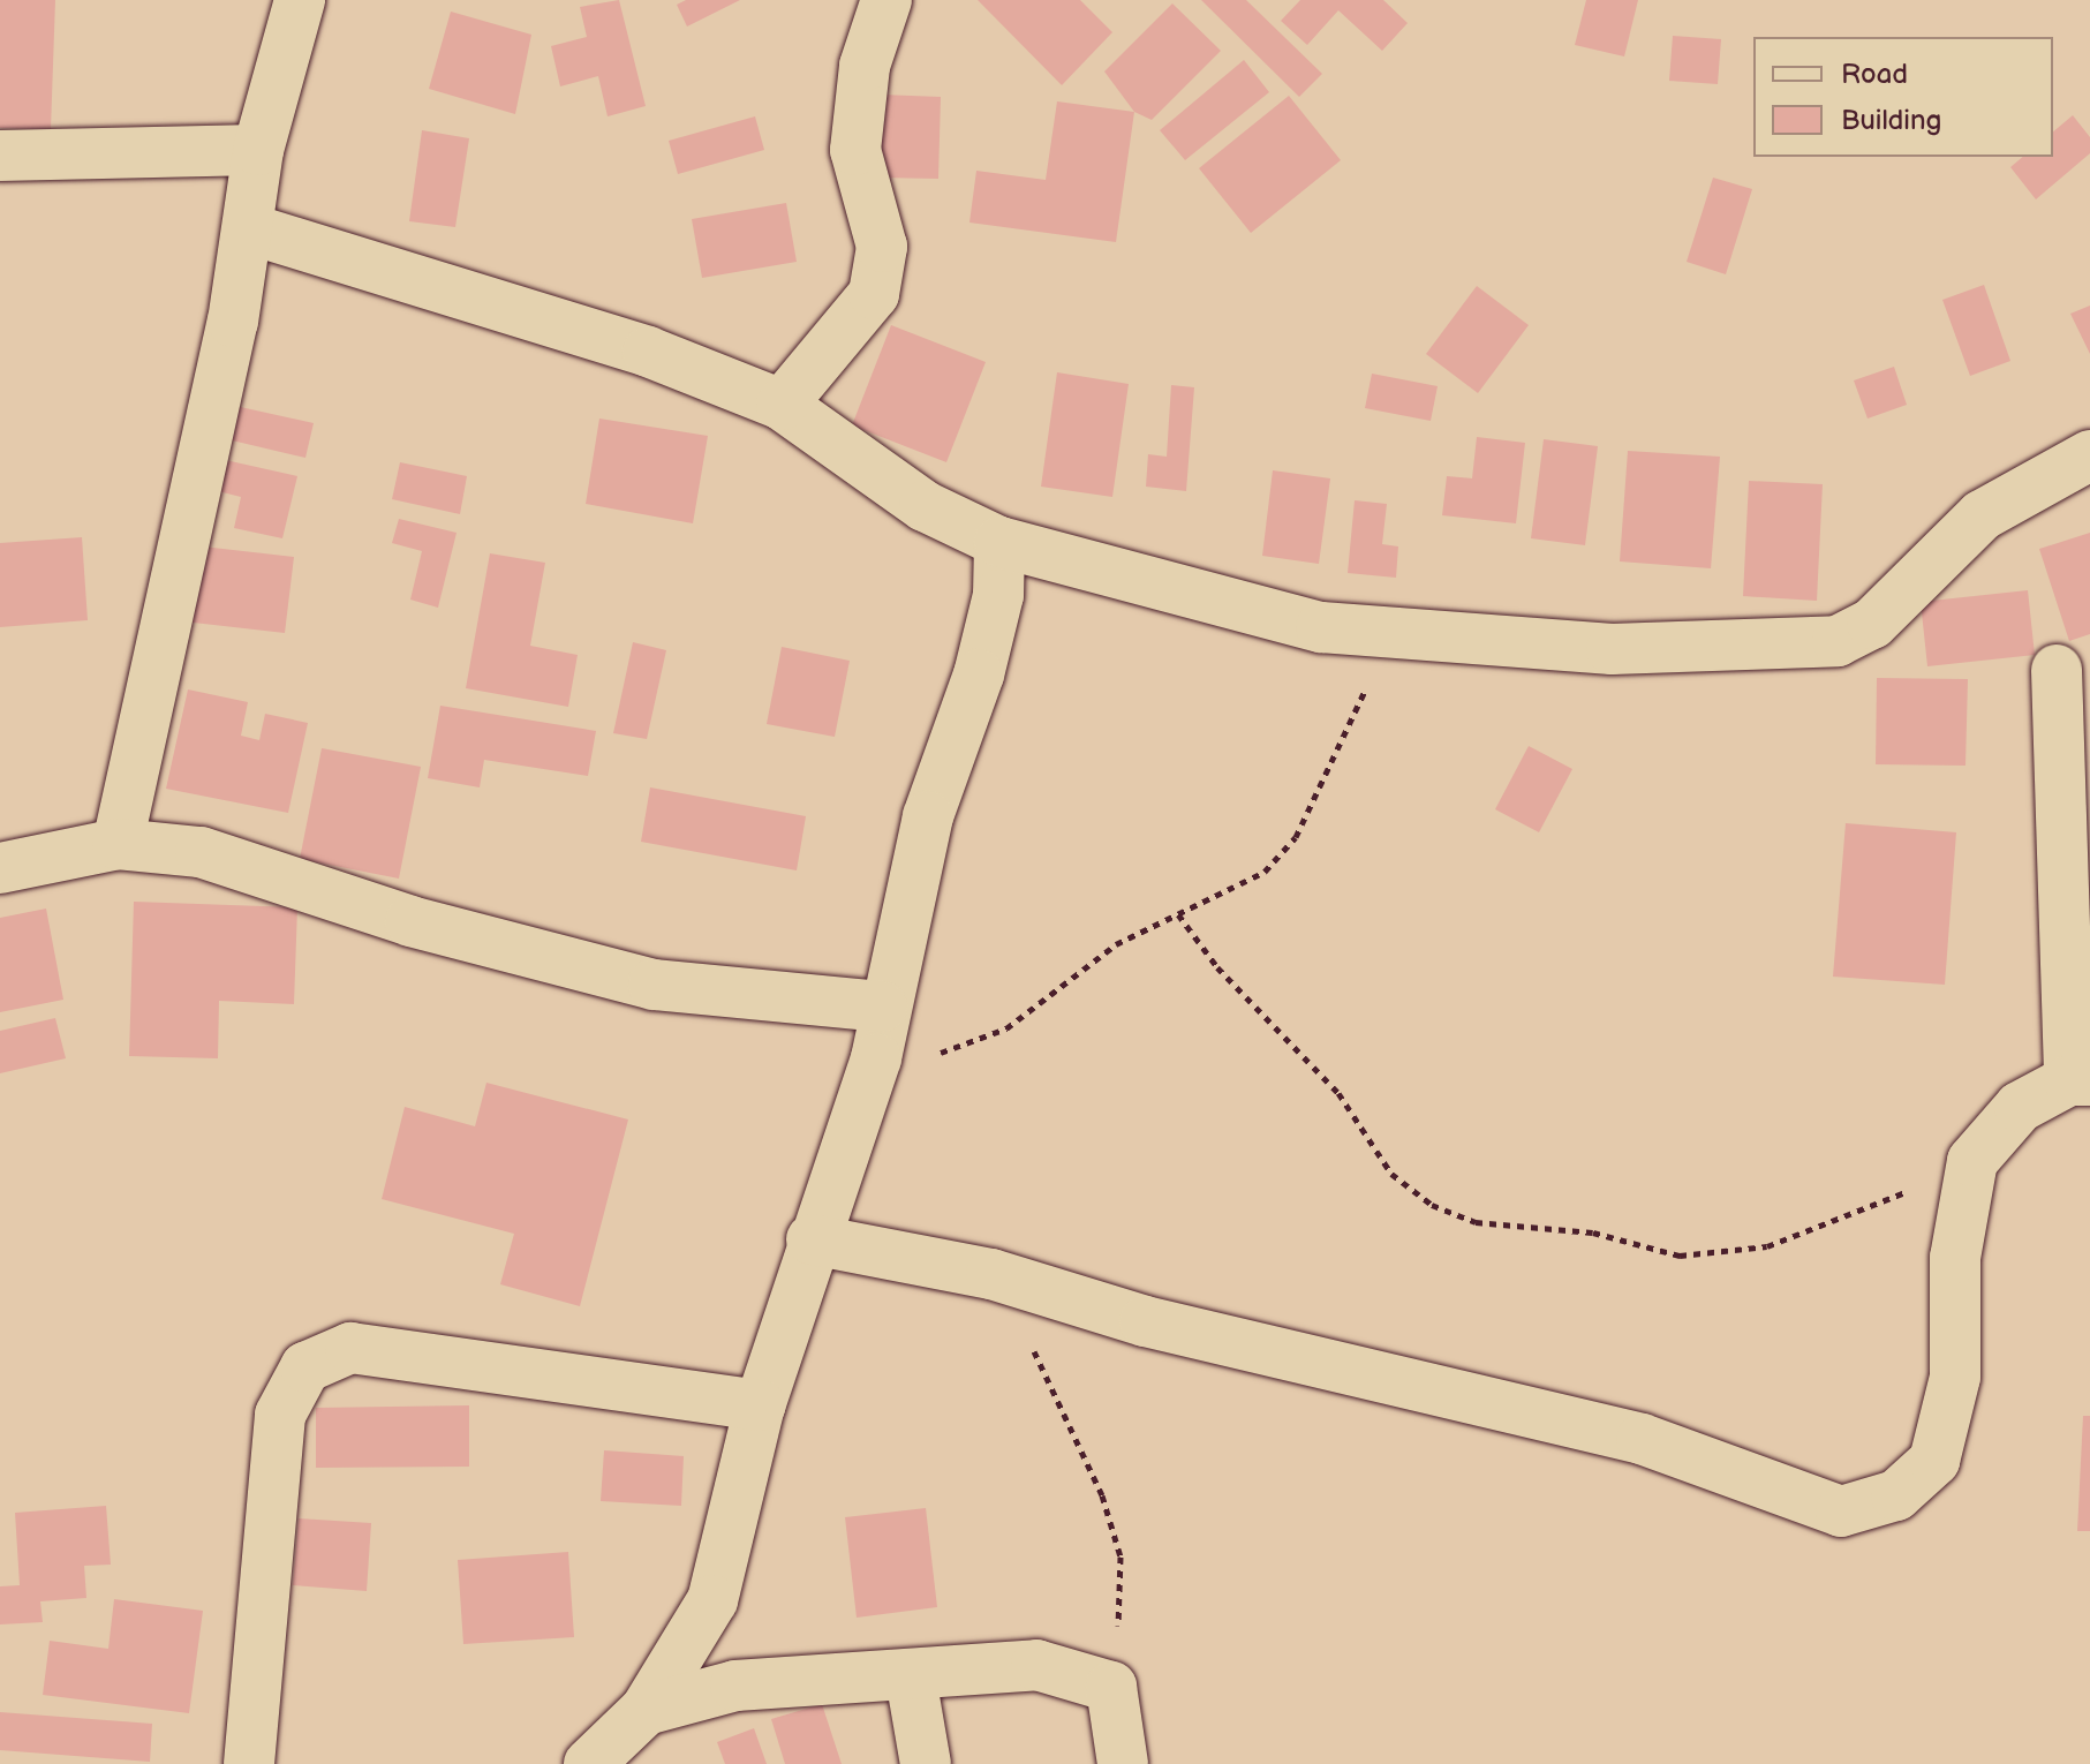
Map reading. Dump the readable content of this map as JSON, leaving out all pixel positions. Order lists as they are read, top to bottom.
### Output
{
  "legend": ["Road", "Building"]
}
